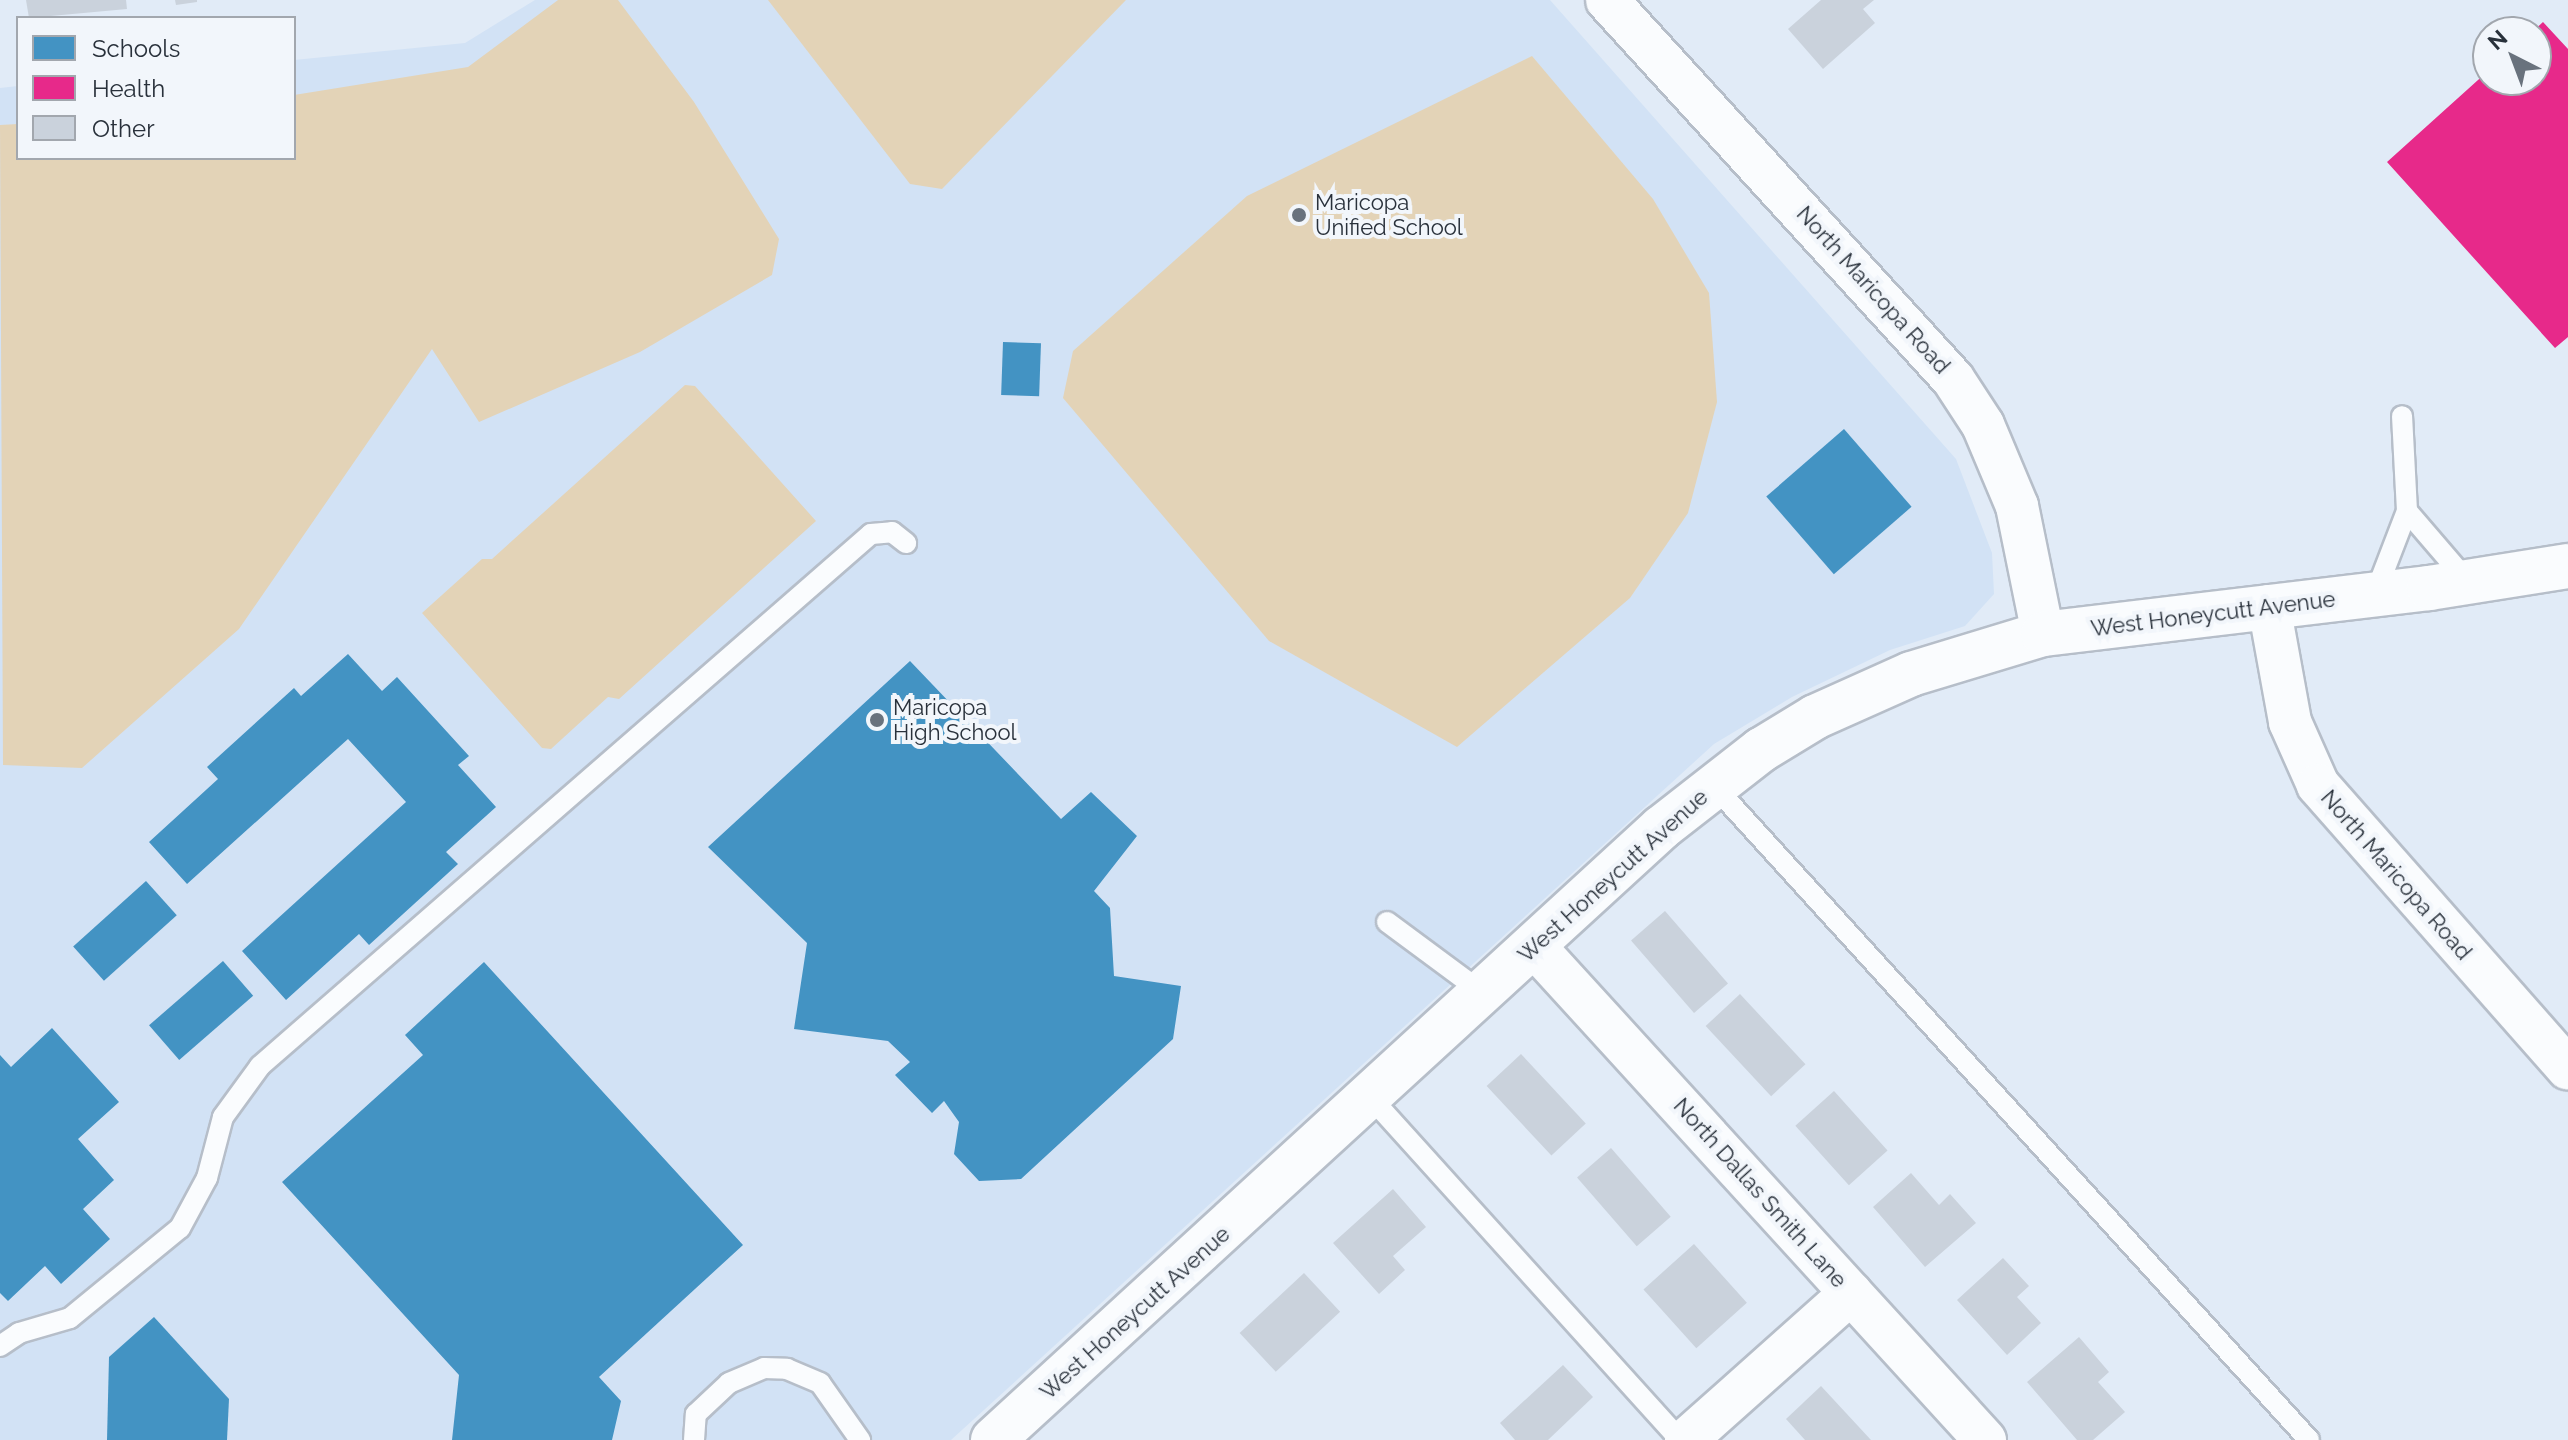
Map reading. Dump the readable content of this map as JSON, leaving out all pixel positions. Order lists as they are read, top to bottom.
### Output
{
  "streets": {
    "street": ["North Maricopa Road", "West Honeycutt Avenue", "North Dallas Smith Lane"]
  },
  "crossings": [
    ["North Maricopa Road", "West Honeycutt Avenue"],
    ["West Honeycutt Avenue", "North Dallas Smith Lane"]
  ],
  "places": ["Maricopa Unified School", "Maricopa High School"],
  "legend": ["Schools", "Health", "Other"],
  "north": "top left"
}
